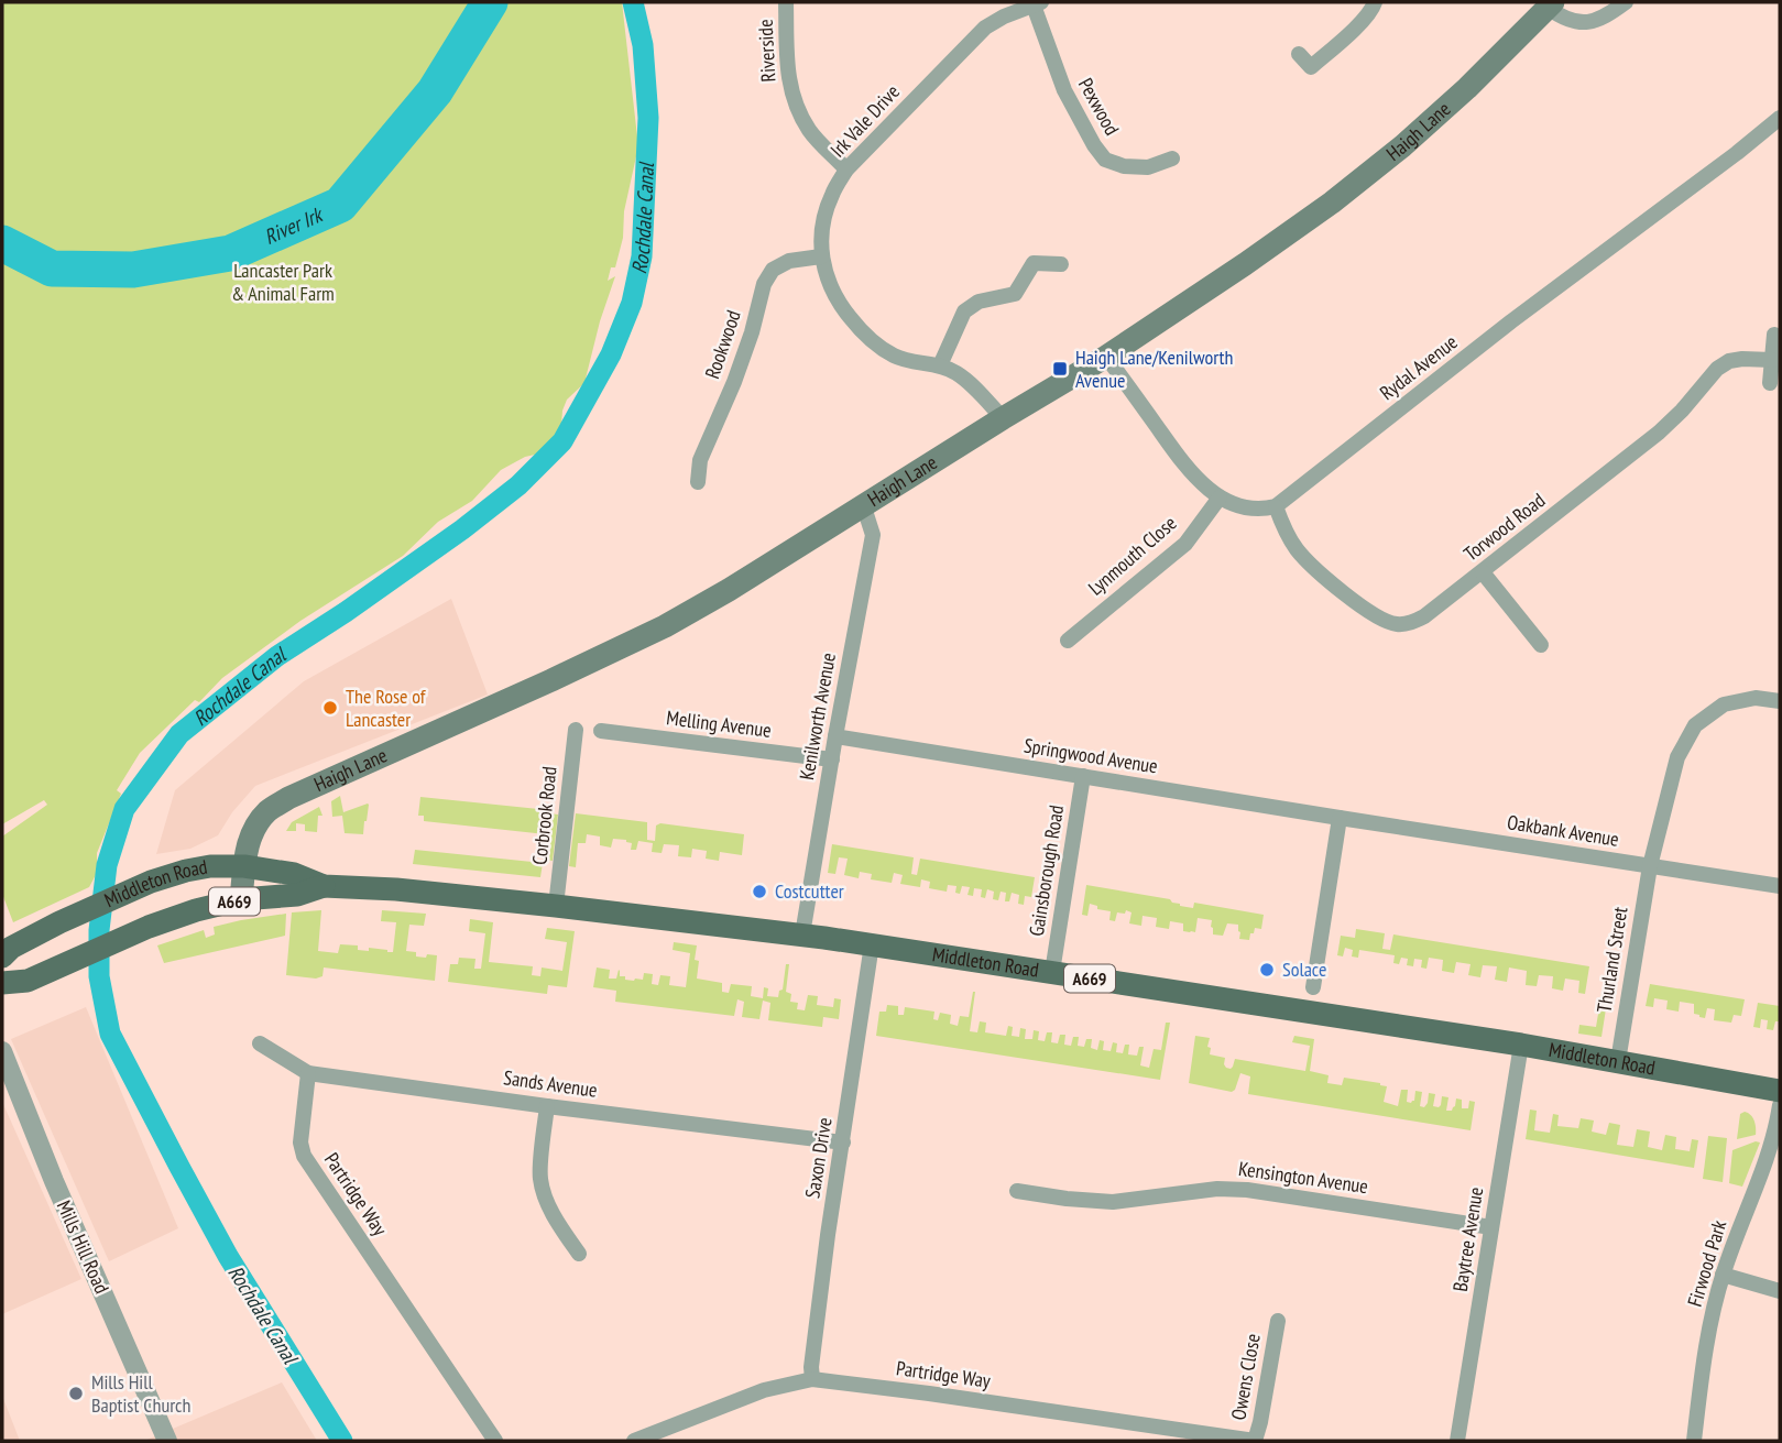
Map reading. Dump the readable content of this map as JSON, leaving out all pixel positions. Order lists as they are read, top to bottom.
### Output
{
  "streets": {
    "main road": ["Haigh Lane", "Middleton Road", "A669"],
    "street": [
      "Riverside",
      "Pexwood",
      "Irk Vale Drive",
      "Rookwood",
      "Rydal Avenue",
      "Torwood Road",
      "Lynmouth Close",
      "Kenilworth Avenue",
      "Melling Avenue",
      "Springwood Avenue",
      "Corbrook Road",
      "Oakbank Avenue",
      "Gainsborough Road",
      "Thurland Street",
      "Sands Avenue",
      "Saxon Drive",
      "Kensington Avenue",
      "Partridge Way",
      "Baytree Avenue",
      "Mills Hill Road",
      "Firwood Park",
      "Owens Close"
    ]
  },
  "crossings": [
    ["Riverside", "Irk Vale Drive"],
    ["Pexwood", "Irk Vale Drive"],
    ["Irk Vale Drive", "Haigh Lane"],
    ["Irk Vale Drive", "Rookwood"],
    ["Haigh Lane", "Kenilworth Avenue"],
    ["Haigh Lane", "Middleton Road"],
    ["Rydal Avenue", "Torwood Road"],
    ["Kenilworth Avenue", "Melling Avenue"],
    ["Kenilworth Avenue", "Springwood Avenue"],
    ["Kenilworth Avenue", "Middleton Road"],
    ["Springwood Avenue", "Oakbank Avenue"],
    ["Springwood Avenue", "Gainsborough Road"],
    ["Corbrook Road", "Middleton Road"],
    ["Oakbank Avenue", "Thurland Street"],
    ["Gainsborough Road", "Middleton Road"],
    ["Middleton Road", "Thurland Street"],
    ["Middleton Road", "Saxon Drive"],
    ["Middleton Road", "Baytree Avenue"],
    ["Sands Avenue", "Saxon Drive"],
    ["Sands Avenue", "Partridge Way"],
    ["Saxon Drive", "Partridge Way"],
    ["Kensington Avenue", "Baytree Avenue"],
    ["Partridge Way", "Owens Close"]
  ],
  "water": ["Rochdale Canal", "River Irk"],
  "parks": ["Lancaster Park & Animal Farm"],
  "places": {
    "transit": ["Haigh Lane/Kenilworth Avenue"],
    "other": [
      "The Rose of Lancaster",
      "Costcutter",
      "Solace",
      "Mills Hill Baptist Church"
    ]
  }
}
